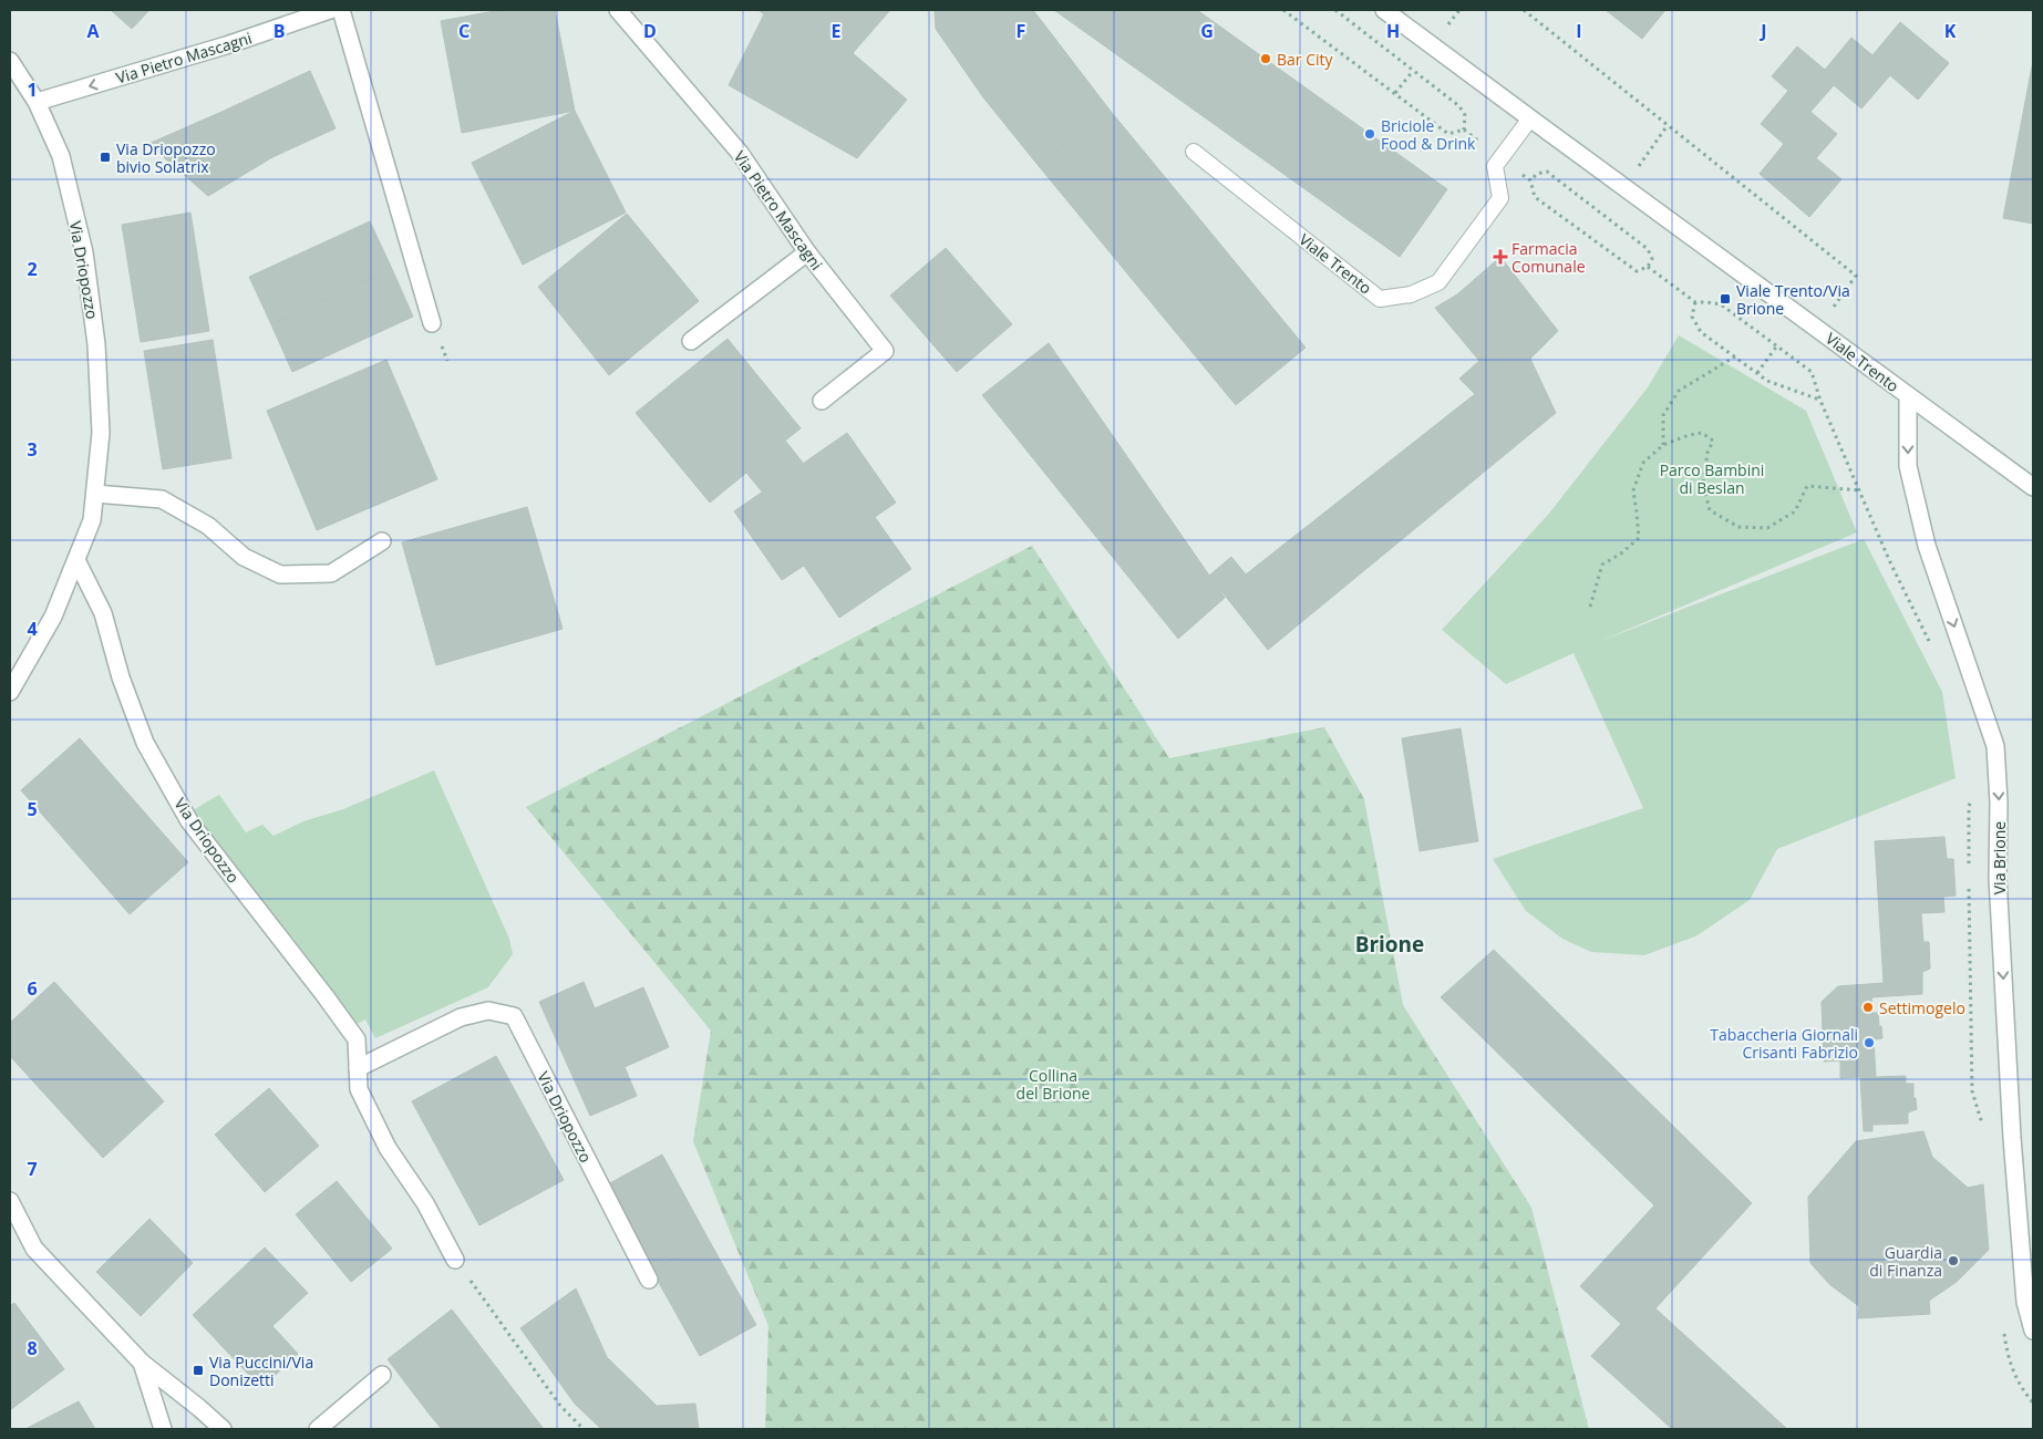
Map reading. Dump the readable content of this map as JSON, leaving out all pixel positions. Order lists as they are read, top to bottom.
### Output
{
  "streets": {
    "street": [
      "Via Pietro Mascagni",
      "Viale Trento",
      "Via Driopozzo",
      "Via Brione"
    ]
  },
  "crossings": [
    ["Via Pietro Mascagni", "Via Driopozzo"],
    ["Viale Trento", "Via Brione"]
  ],
  "one_way": ["Via Pietro Mascagni", "Via Brione"],
  "districts": ["Brione"],
  "parks": ["Parco Bambini di Beslan", "Collina del Brione"],
  "places": {
    "other": [
      "Bar City",
      "Briciole Food & Drink",
      "Settimogelo",
      "Tabaccheria Giornali Crisanti Fabrizio",
      "Guardia di Finanza"
    ],
    "transit": ["Via Driopozzo bivio Solatrix", "Viale Trento/Via Brione", "Via Puccini/Via Donizetti"],
    "health": ["Farmacia Comunale"]
  },
  "grid": {
    "columns": [
      "A",
      "B",
      "C",
      "D",
      "E",
      "F",
      "G",
      "H",
      "I",
      "J",
      "K"
    ],
    "rows": [
      "1",
      "2",
      "3",
      "4",
      "5",
      "6",
      "7",
      "8"
    ]
  }
}
